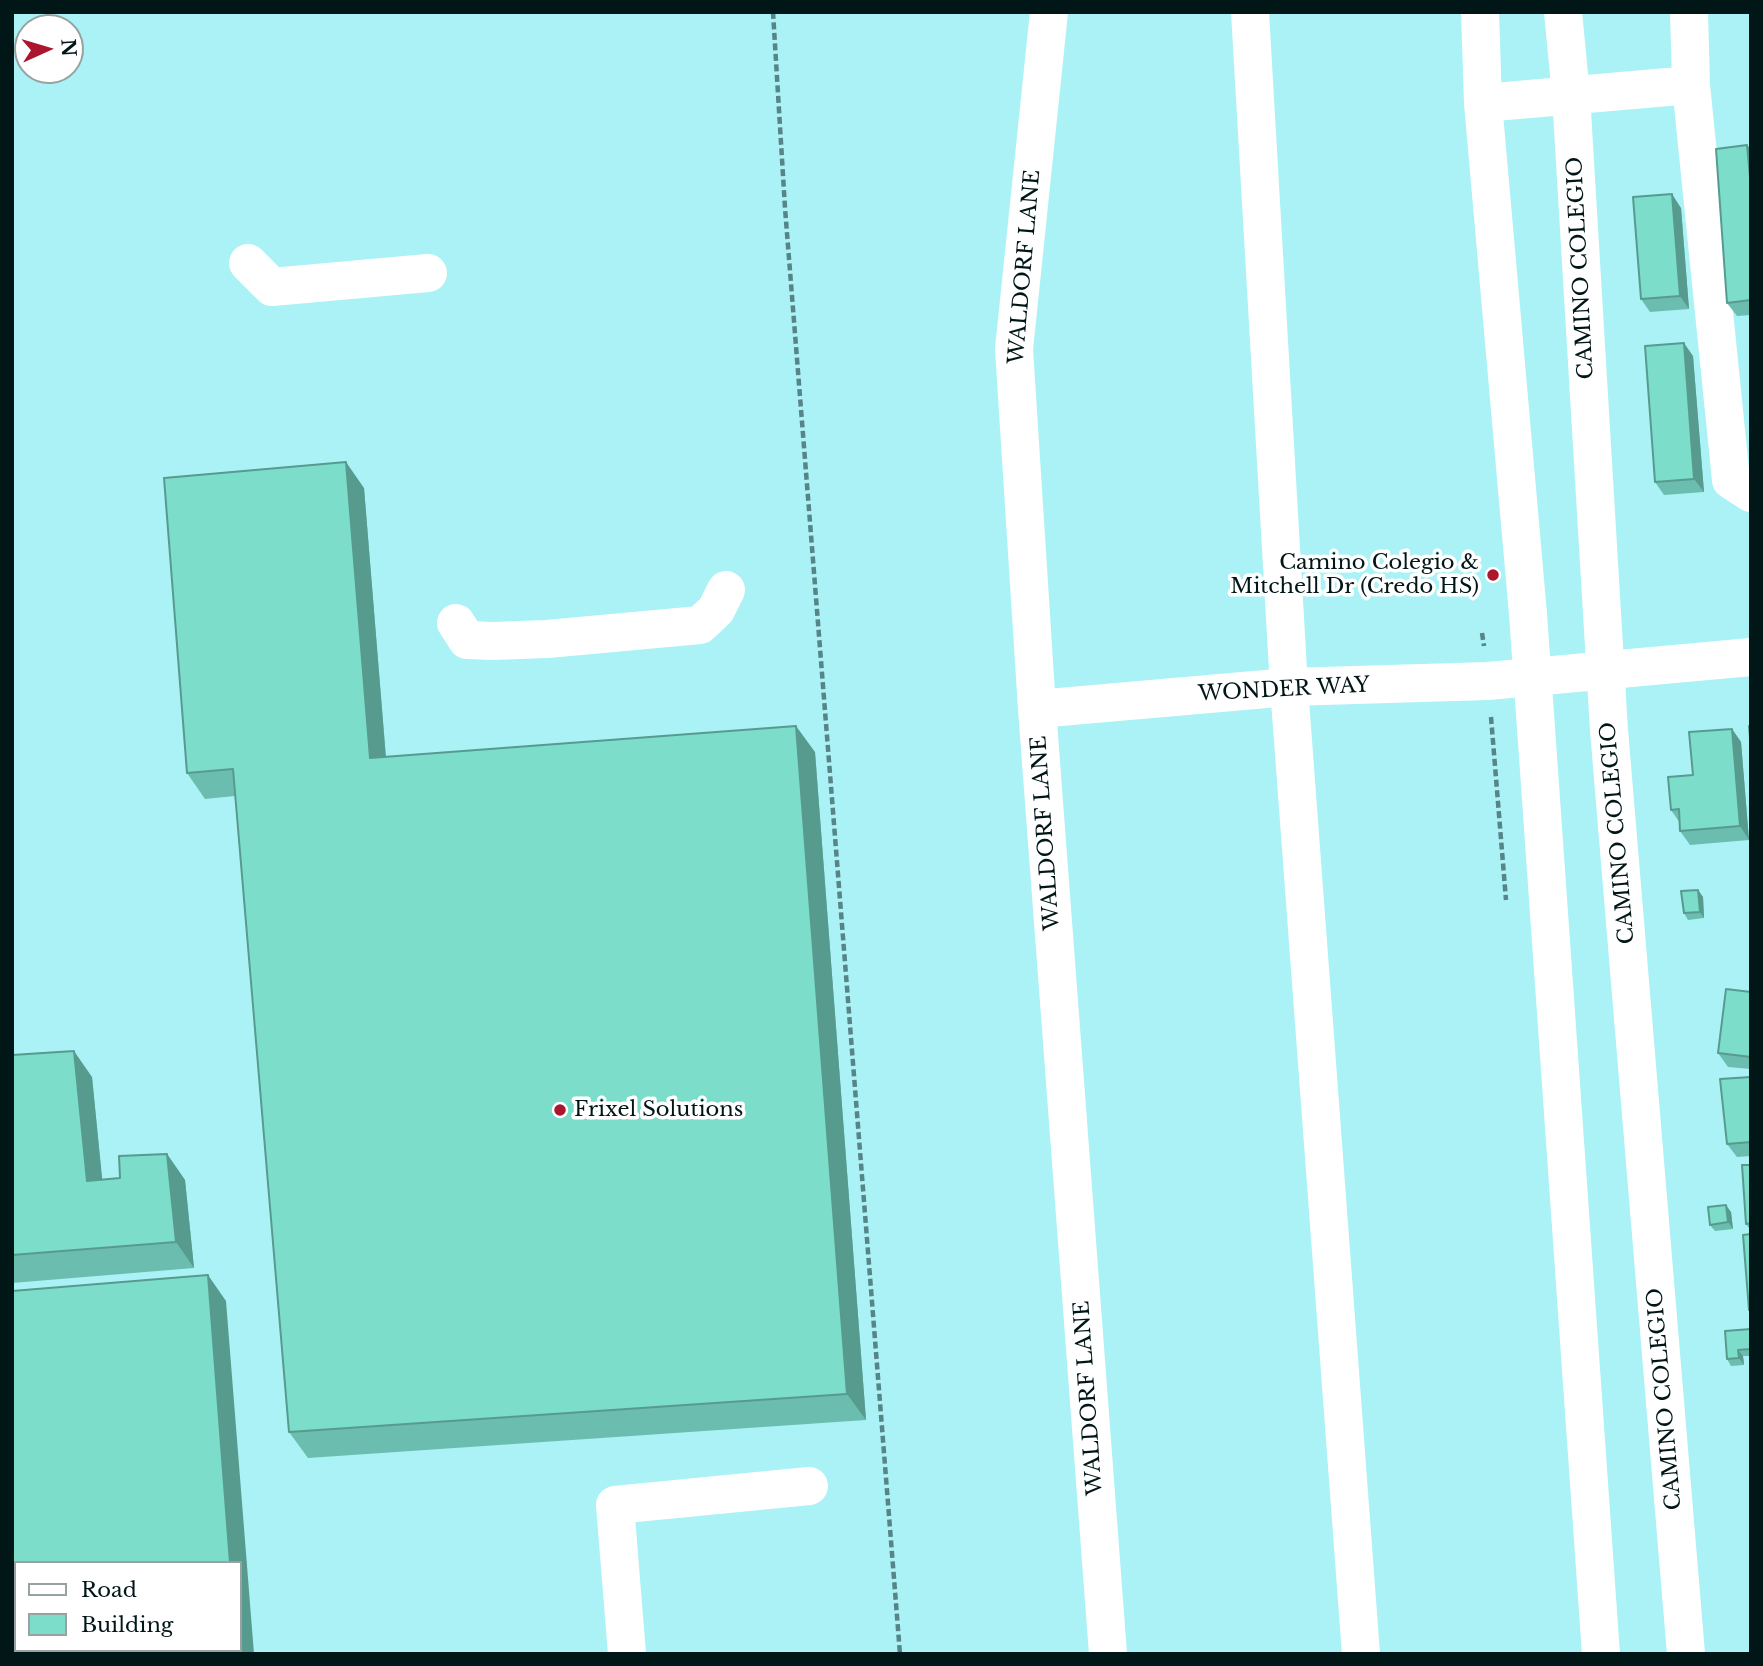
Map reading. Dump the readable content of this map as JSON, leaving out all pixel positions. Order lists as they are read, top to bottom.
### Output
{
  "streets": {
    "street": ["WALDORF LANE", "CAMINO COLEGIO", "WONDER WAY"]
  },
  "crossings": [
    ["WALDORF LANE", "WONDER WAY"],
    ["CAMINO COLEGIO", "WONDER WAY"]
  ],
  "places": ["Camino Colegio & Mitchell Dr (Credo HS)", "Frixel Solutions"],
  "legend": ["Road", "Building"],
  "north": "right"
}
